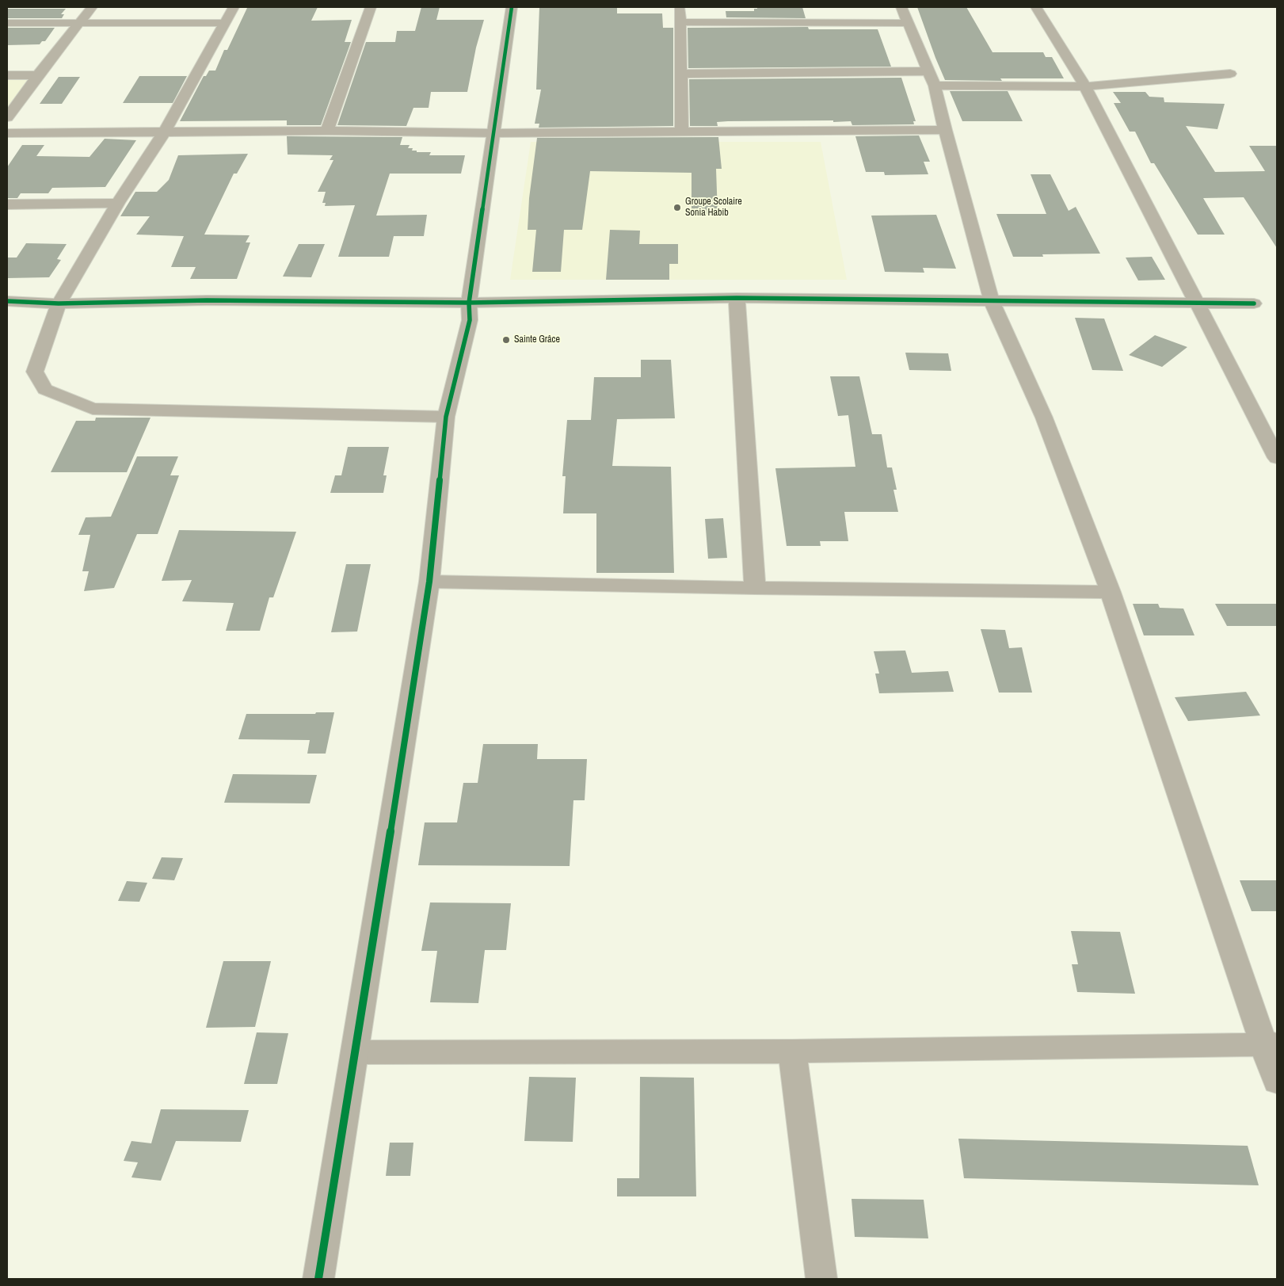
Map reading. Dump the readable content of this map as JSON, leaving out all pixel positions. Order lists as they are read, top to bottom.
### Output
{
  "places": ["Groupe Scolaire Sonia Habib", "Sainte Grâce"]
}
